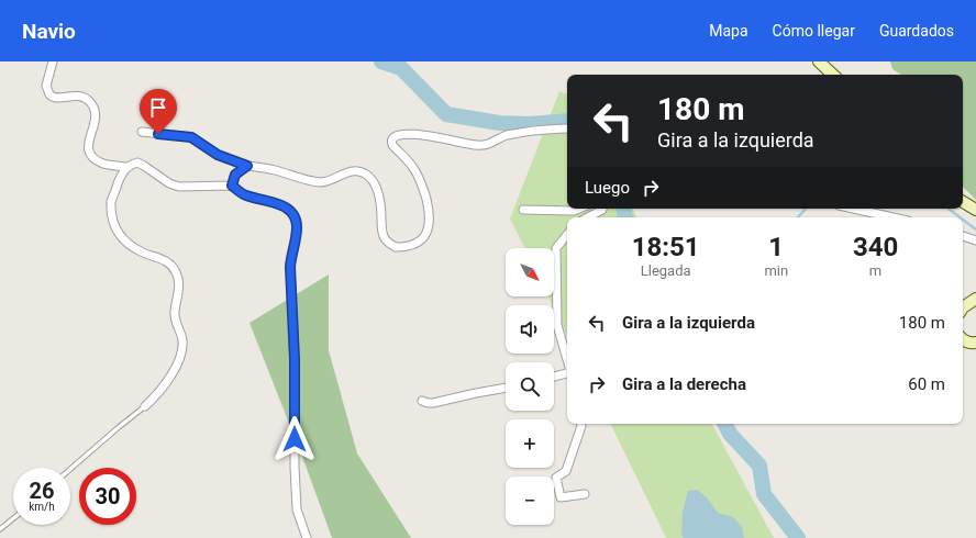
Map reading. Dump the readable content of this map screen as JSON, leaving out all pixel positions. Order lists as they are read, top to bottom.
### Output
{
  "north": "bottom right",
  "page": {
    "header": "Navio",
    "nav": ["Mapa", "Cómo llegar", "Guardados"],
    "turn": ["180 m", "Gira a la izquierda"],
    "then": "Luego",
    "eta": [
      "18:51",
      "Llegada",
      "1",
      "min",
      "340",
      "m"
    ],
    "map_buttons": ["+", "−"],
    "list": [
      {
        "name": "Gira a la izquierda",
        "value": "180 m"
      },
      {
        "name": "Gira a la derecha",
        "value": "60 m"
      }
    ],
    "speed": "26 km/h",
    "limit": "30"
  }
}
